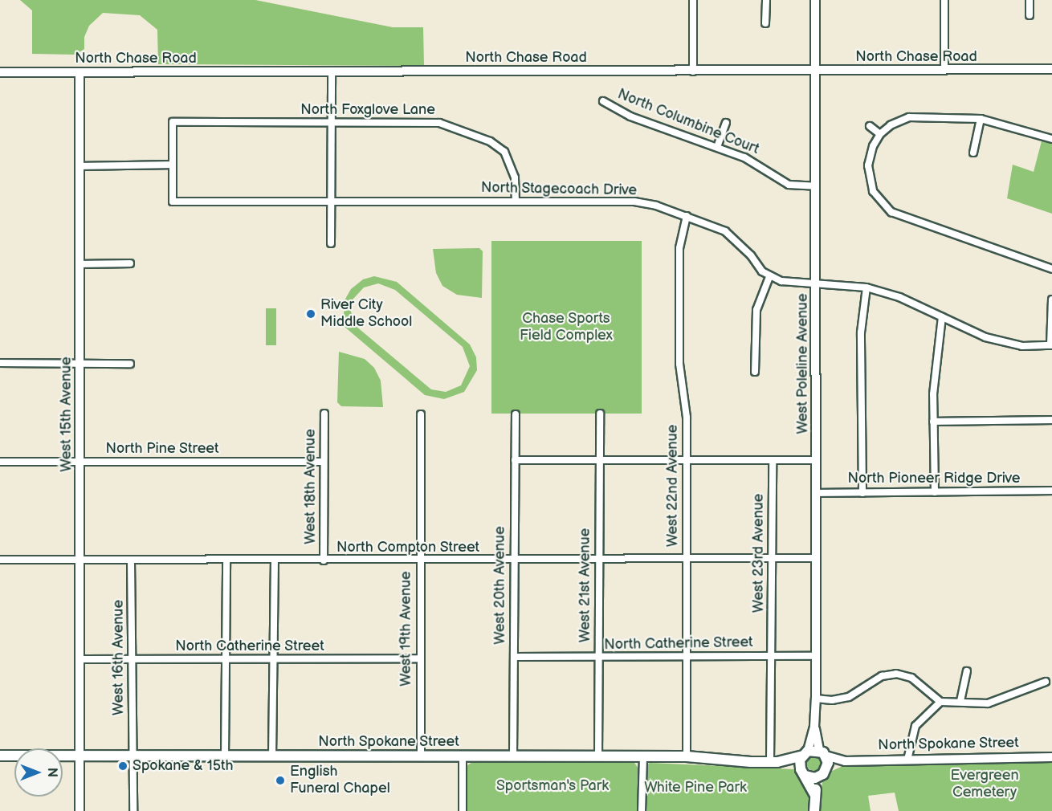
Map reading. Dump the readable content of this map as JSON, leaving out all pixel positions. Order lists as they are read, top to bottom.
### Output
{
  "streets": {
    "main road": ["North Spokane Street"],
    "street": [
      "North Chase Road",
      "North Foxglove Lane",
      "North Columbine Court",
      "North Stagecoach Drive",
      "West Poleline Avenue",
      "West 15th Avenue",
      "North Pine Street",
      "North Pioneer Ridge Drive",
      "West 22nd Avenue",
      "West 18th Avenue",
      "North Compton Street",
      "West 23rd Avenue",
      "West 20th Avenue",
      "West 21st Avenue",
      "West 19th Avenue",
      "North Catherine Street",
      "West 16th Avenue"
    ]
  },
  "crossings": [
    ["North Chase Road", "West Poleline Avenue"],
    ["North Chase Road", "West 15th Avenue"],
    ["North Foxglove Lane", "North Stagecoach Drive"],
    ["North Columbine Court", "West Poleline Avenue"],
    ["North Stagecoach Drive", "West 22nd Avenue"],
    ["West Poleline Avenue", "North Pioneer Ridge Drive"],
    ["West Poleline Avenue", "North Compton Street"],
    ["West Poleline Avenue", "North Catherine Street"],
    ["West Poleline Avenue", "North Spokane Street"],
    ["West 15th Avenue", "North Pine Street"],
    ["West 15th Avenue", "North Compton Street"],
    ["West 15th Avenue", "North Catherine Street"],
    ["West 15th Avenue", "North Spokane Street"],
    ["North Pine Street", "West 18th Avenue"],
    ["West 22nd Avenue", "North Compton Street"],
    ["West 22nd Avenue", "North Catherine Street"],
    ["West 22nd Avenue", "North Spokane Street"],
    ["West 18th Avenue", "North Compton Street"],
    ["North Compton Street", "West 23rd Avenue"],
    ["North Compton Street", "West 20th Avenue"],
    ["North Compton Street", "West 21st Avenue"],
    ["North Compton Street", "West 19th Avenue"],
    ["North Compton Street", "West 16th Avenue"],
    ["West 23rd Avenue", "North Catherine Street"],
    ["West 23rd Avenue", "North Spokane Street"],
    ["West 20th Avenue", "North Catherine Street"],
    ["West 20th Avenue", "North Spokane Street"],
    ["West 21st Avenue", "North Catherine Street"],
    ["West 21st Avenue", "North Spokane Street"],
    ["West 19th Avenue", "North Catherine Street"],
    ["West 19th Avenue", "North Spokane Street"],
    ["North Catherine Street", "West 16th Avenue"],
    ["West 16th Avenue", "North Spokane Street"]
  ],
  "parks": [
    "Chase Sports Field Complex",
    "Evergreen Cemetery",
    "Sportsman's Park",
    "White Pine Park"
  ],
  "places": ["River City Middle School", "Spokane & 15th", "English Funeral Chapel"],
  "north": "right"
}
